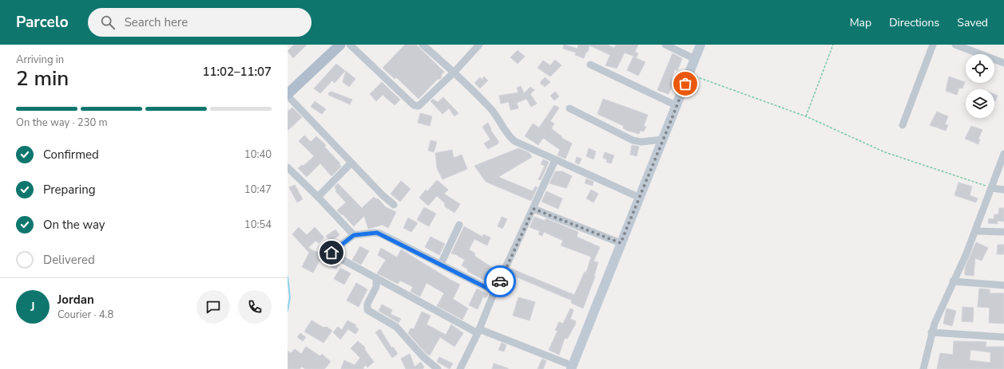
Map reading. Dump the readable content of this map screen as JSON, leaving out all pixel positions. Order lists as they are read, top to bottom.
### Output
{
  "page": {
    "header": "Parcelo",
    "search": "Search here",
    "nav": ["Map", "Directions", "Saved"],
    "heading": ["2 min", "Arriving in", "11:02–11:07"],
    "panel": ["Jordan", "Courier · 4.8"],
    "bar": "On the way · 230 m",
    "list": [
      ["Confirmed", "10:40"],
      ["Preparing", "10:47"],
      ["On the way", "10:54"],
      "Delivered"
    ],
    "round": "J"
  }
}
